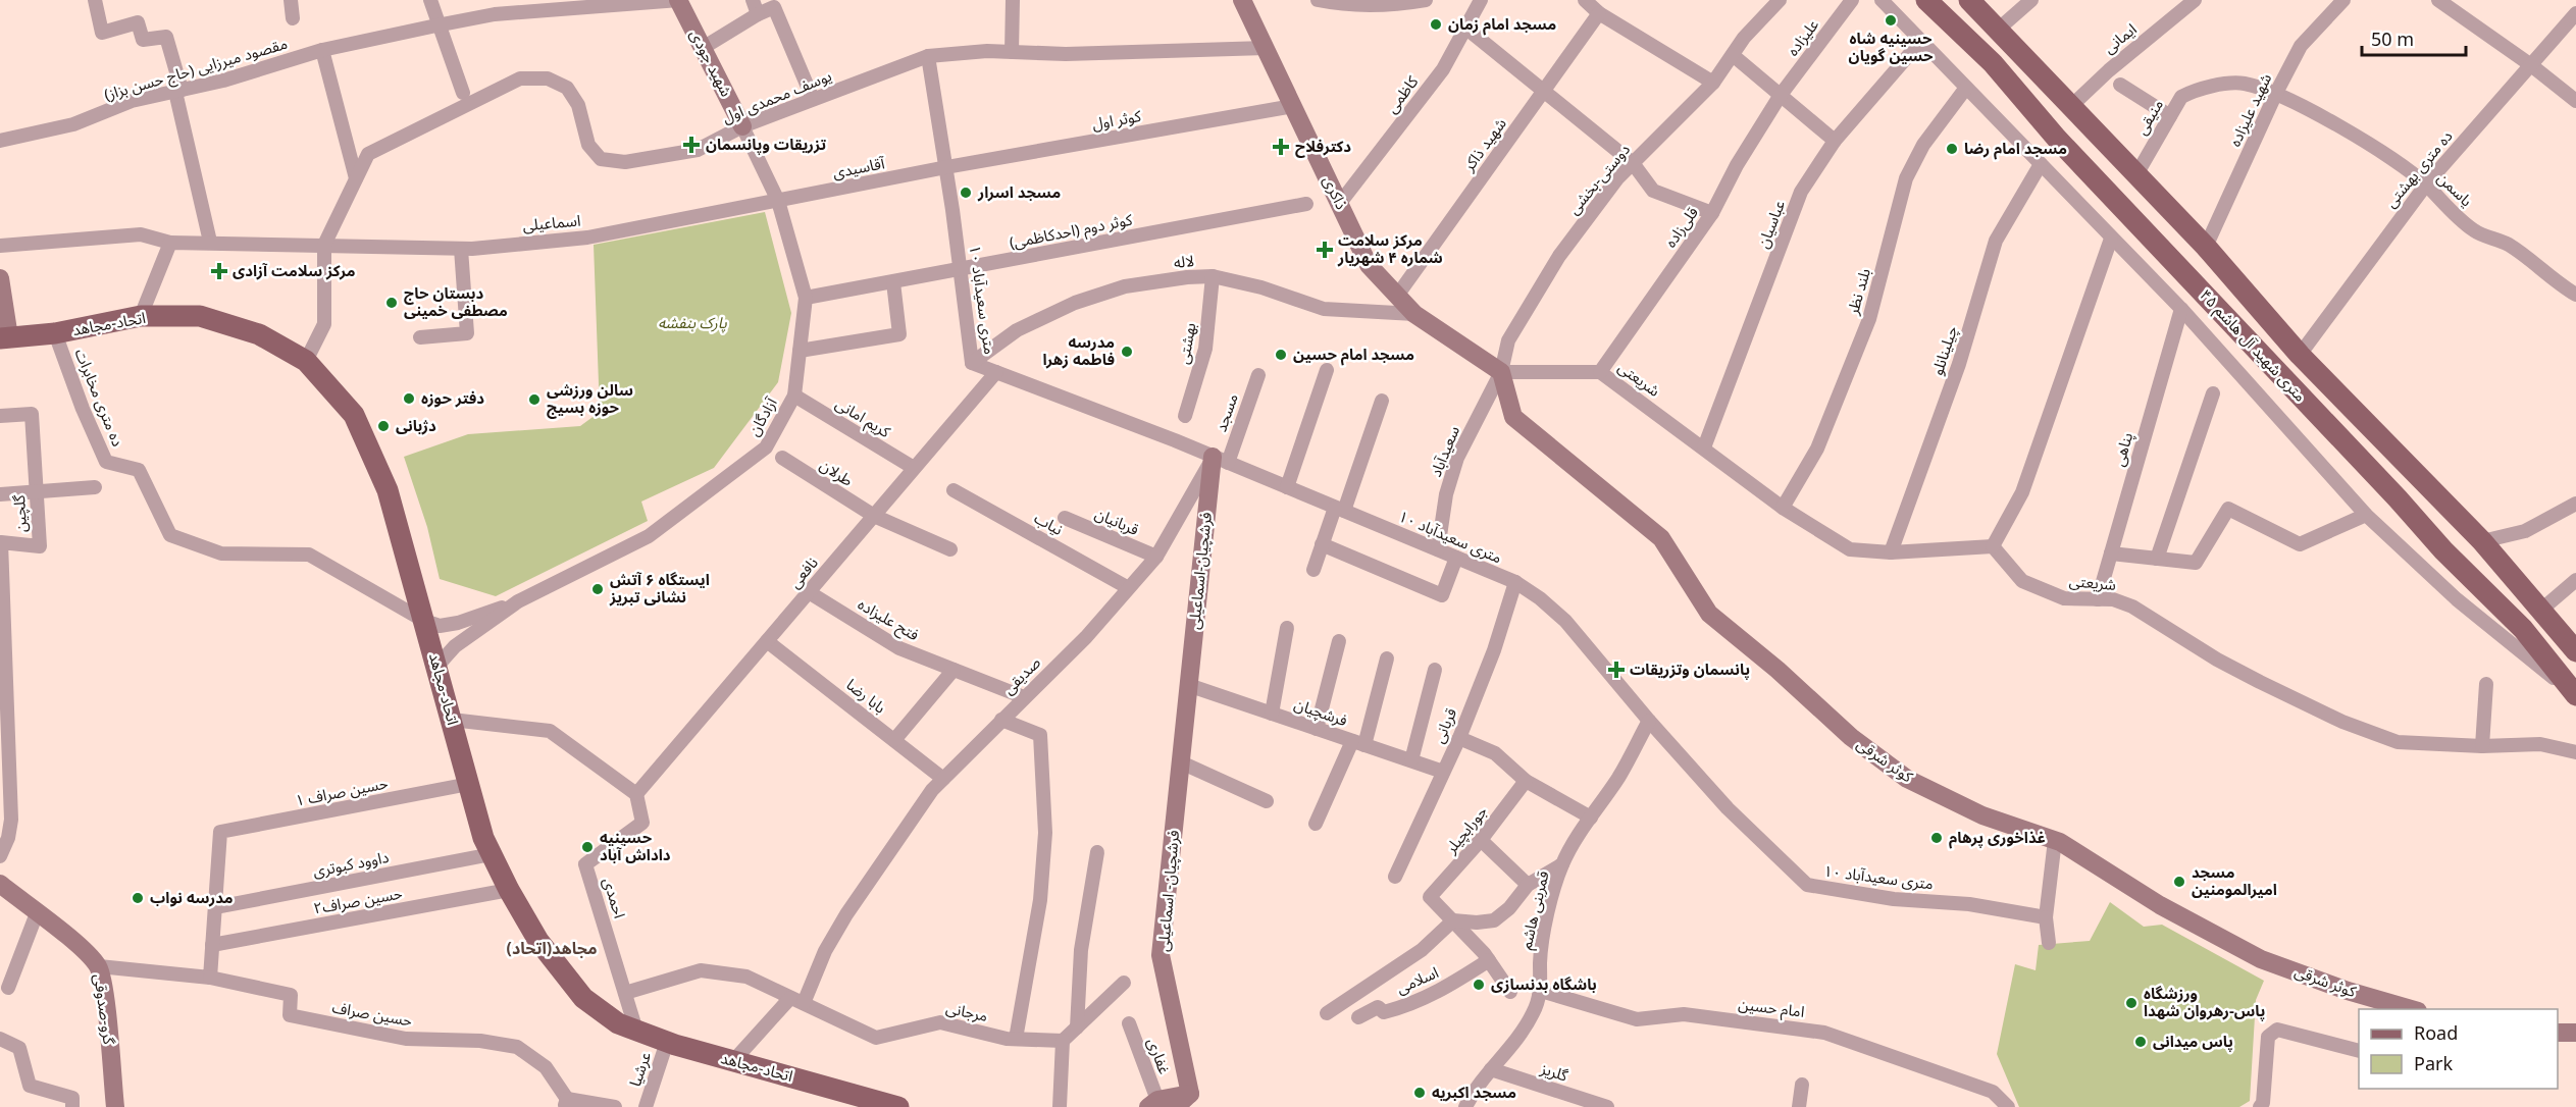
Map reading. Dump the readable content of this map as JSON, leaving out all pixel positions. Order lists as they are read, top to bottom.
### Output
{
  "streets": {
    "main road": [
      "شهید جودی",
      "ذاکری",
      "اتحاد-مجاهد",
      "۴۵ متری شهید آل هاشم",
      "فرشچیان-اسماعیلی",
      "کوثر شرقی",
      "فرشچیان- اسماعیلی",
      "گرو-صدوقی"
    ],
    "street": [
      "علیزاده",
      "ایمانی",
      "مقصود میرزایی (حاج حسن بزاز)",
      "کاظمی",
      "یوسف محمدی اول",
      "شهید علیزاده",
      "منیقی",
      "کوثر اول",
      "شهید ذاکر",
      "آقاسیدی",
      "ده متری بهشتی",
      "دوستی-بخشی",
      "یاسمن",
      "اسماعیلی",
      "عباسیان",
      "قلی‌زاده",
      "کوثر دوم (احدکاظمی)",
      "لاله",
      "بلند نظر",
      "۱۰ متری سعیدآباد",
      "بهشتی",
      "چیلینانلو",
      "شریعتی",
      "ده متری مخابرات",
      "مسجد",
      "آزادگان",
      "کریم امانی",
      "پناهی",
      "سعیدآباد",
      "طرلان",
      "گلچین",
      "قربانیان",
      "نیاب",
      "نافعی",
      "فتح علیزاده",
      "صدیقی",
      "بابا رضا",
      "فرشچیان",
      "قربانی",
      "حسین صراف ۱",
      "جورابچیلر",
      "داوود کبوتری",
      "احمدی",
      "حسین صراف۲",
      "قمربنی هاشم",
      "اسلامی",
      "امام حسین",
      "مرجانی",
      "حسین صراف",
      "غفاری",
      "عرشیا",
      "گلریز"
    ]
  },
  "crossings": [
    ["علیزاده", "قلی‌زاده"],
    ["ایمانی", "۴۵ متری شهید آل هاشم"],
    ["شهید جودی", "مقصود میرزایی (حاج حسن بزاز)"],
    ["شهید جودی", "یوسف محمدی اول"],
    ["شهید جودی", "آزادگان"],
    ["کاظمی", "ذاکری"],
    ["یوسف محمدی اول", "ذاکری"],
    ["یوسف محمدی اول", "اسماعیلی"],
    ["یوسف محمدی اول", "۱۰ متری سعیدآباد"],
    ["یوسف محمدی اول", "اتحاد-مجاهد"],
    ["یوسف محمدی اول", "آزادگان"],
    ["شهید علیزاده", "منیقی"],
    ["شهید علیزاده", "یاسمن"],
    ["شهید علیزاده", "۴۵ متری شهید آل هاشم"],
    ["منیقی", "یاسمن"],
    ["منیقی", "۴۵ متری شهید آل هاشم"],
    ["کوثر اول", "آقاسیدی"],
    ["کوثر اول", "ذاکری"],
    ["کوثر اول", "۱۰ متری سعیدآباد"],
    ["شهید ذاکر", "ذاکری"],
    ["آقاسیدی", "اسماعیلی"],
    ["آقاسیدی", "۱۰ متری سعیدآباد"],
    ["آقاسیدی", "آزادگان"],
    ["ده متری بهشتی", "یاسمن"],
    ["ده متری بهشتی", "۴۵ متری شهید آل هاشم"],
    ["دوستی-بخشی", "ذاکری"],
    ["دوستی-بخشی", "شریعتی"],
    ["دوستی-بخشی", "سعیدآباد"],
    ["دوستی-بخشی", "کوثر شرقی"],
    ["ذاکری", "لاله"],
    ["ذاکری", "شریعتی"],
    ["ذاکری", "سعیدآباد"],
    ["ذاکری", "کوثر شرقی"],
    ["اسماعیلی", "آزادگان"],
    ["عباسیان", "شریعتی"],
    ["قلی‌زاده", "شریعتی"],
    ["کوثر دوم (احدکاظمی)", "۱۰ متری سعیدآباد"],
    ["کوثر دوم (احدکاظمی)", "آزادگان"],
    ["لاله", "۱۰ متری سعیدآباد"],
    ["لاله", "بهشتی"],
    ["بلند نظر", "شریعتی"],
    ["۱۰ متری سعیدآباد", "مسجد"],
    ["۱۰ متری سعیدآباد", "سعیدآباد"],
    ["۱۰ متری سعیدآباد", "فرشچیان-اسماعیلی"],
    ["۱۰ متری سعیدآباد", "نافعی"],
    ["۱۰ متری سعیدآباد", "صدیقی"],
    ["۱۰ متری سعیدآباد", "قربانی"],
    ["۱۰ متری سعیدآباد", "قمربنی هاشم"],
    ["اتحاد-مجاهد", "ده متری مخابرات"],
    ["اتحاد-مجاهد", "حسین صراف ۱"],
    ["اتحاد-مجاهد", "داوود کبوتری"],
    ["اتحاد-مجاهد", "احمدی"],
    ["اتحاد-مجاهد", "حسین صراف۲"],
    ["اتحاد-مجاهد", "عرشیا"],
    ["چیلینانلو", "شریعتی"],
    ["شریعتی", "پناهی"],
    ["شریعتی", "سعیدآباد"],
    ["شریعتی", "کوثر شرقی"],
    ["مسجد", "فرشچیان-اسماعیلی"],
    ["مسجد", "صدیقی"],
    ["آزادگان", "کریم امانی"],
    ["کریم امانی", "نافعی"],
    ["سعیدآباد", "کوثر شرقی"],
    ["طرلان", "نافعی"],
    ["قربانیان", "صدیقی"],
    ["نیاب", "صدیقی"],
    ["فرشچیان-اسماعیلی", "صدیقی"],
    ["فرشچیان-اسماعیلی", "فرشچیان"],
    ["فرشچیان-اسماعیلی", "فرشچیان- اسماعیلی"],
    ["نافعی", "فتح علیزاده"],
    ["نافعی", "بابا رضا"],
    ["نافعی", "احمدی"],
    ["فتح علیزاده", "صدیقی"],
    ["صدیقی", "بابا رضا"],
    ["صدیقی", "مرجانی"],
    ["فرشچیان", "قربانی"],
    ["فرشچیان", "فرشچیان- اسماعیلی"],
    ["حسین صراف ۱", "داوود کبوتری"],
    ["احمدی", "مرجانی"],
    ["قمربنی هاشم", "امام حسین"],
    ["قمربنی هاشم", "گلریز"],
    ["گرو-صدوقی", "حسین صراف"]
  ],
  "districts": ["مجاهد(اتحاد)"],
  "parks": ["پارک بنفشه"],
  "places": {
    "other": [
      "حسینیه شاه حسین گویان",
      "مسجد امام زمان",
      "مسجد امام رضا",
      "مسجد اسرار",
      "دبستان حاج مصطفی خمینی",
      "مدرسه فاطمه زهرا",
      "مسجد امام حسین",
      "دفتر حوزه",
      "سالن ورزشی حوزه بسیج",
      "دژبانی",
      "ایستگاه ۶ آتش نشانی تبریز",
      "غذاخوری پرهام",
      "حسینیه داداش آباد",
      "مسجد امیرالمومنین",
      "مدرسه نواب",
      "باشگاه بدنسازی",
      "ورزشگاه پاس-رهروان شهدا",
      "پاس میدانی",
      "مسجد اکبریه"
    ],
    "health": [
      "تزریقات وپانسمان",
      "دکترفلاح",
      "مرکز سلامت شماره ۴ شهریار",
      "مرکز سلامت آزادی",
      "پانسمان وتزریقات"
    ]
  },
  "legend": ["Road", "Park"],
  "scale_bar": "50 m"
}
